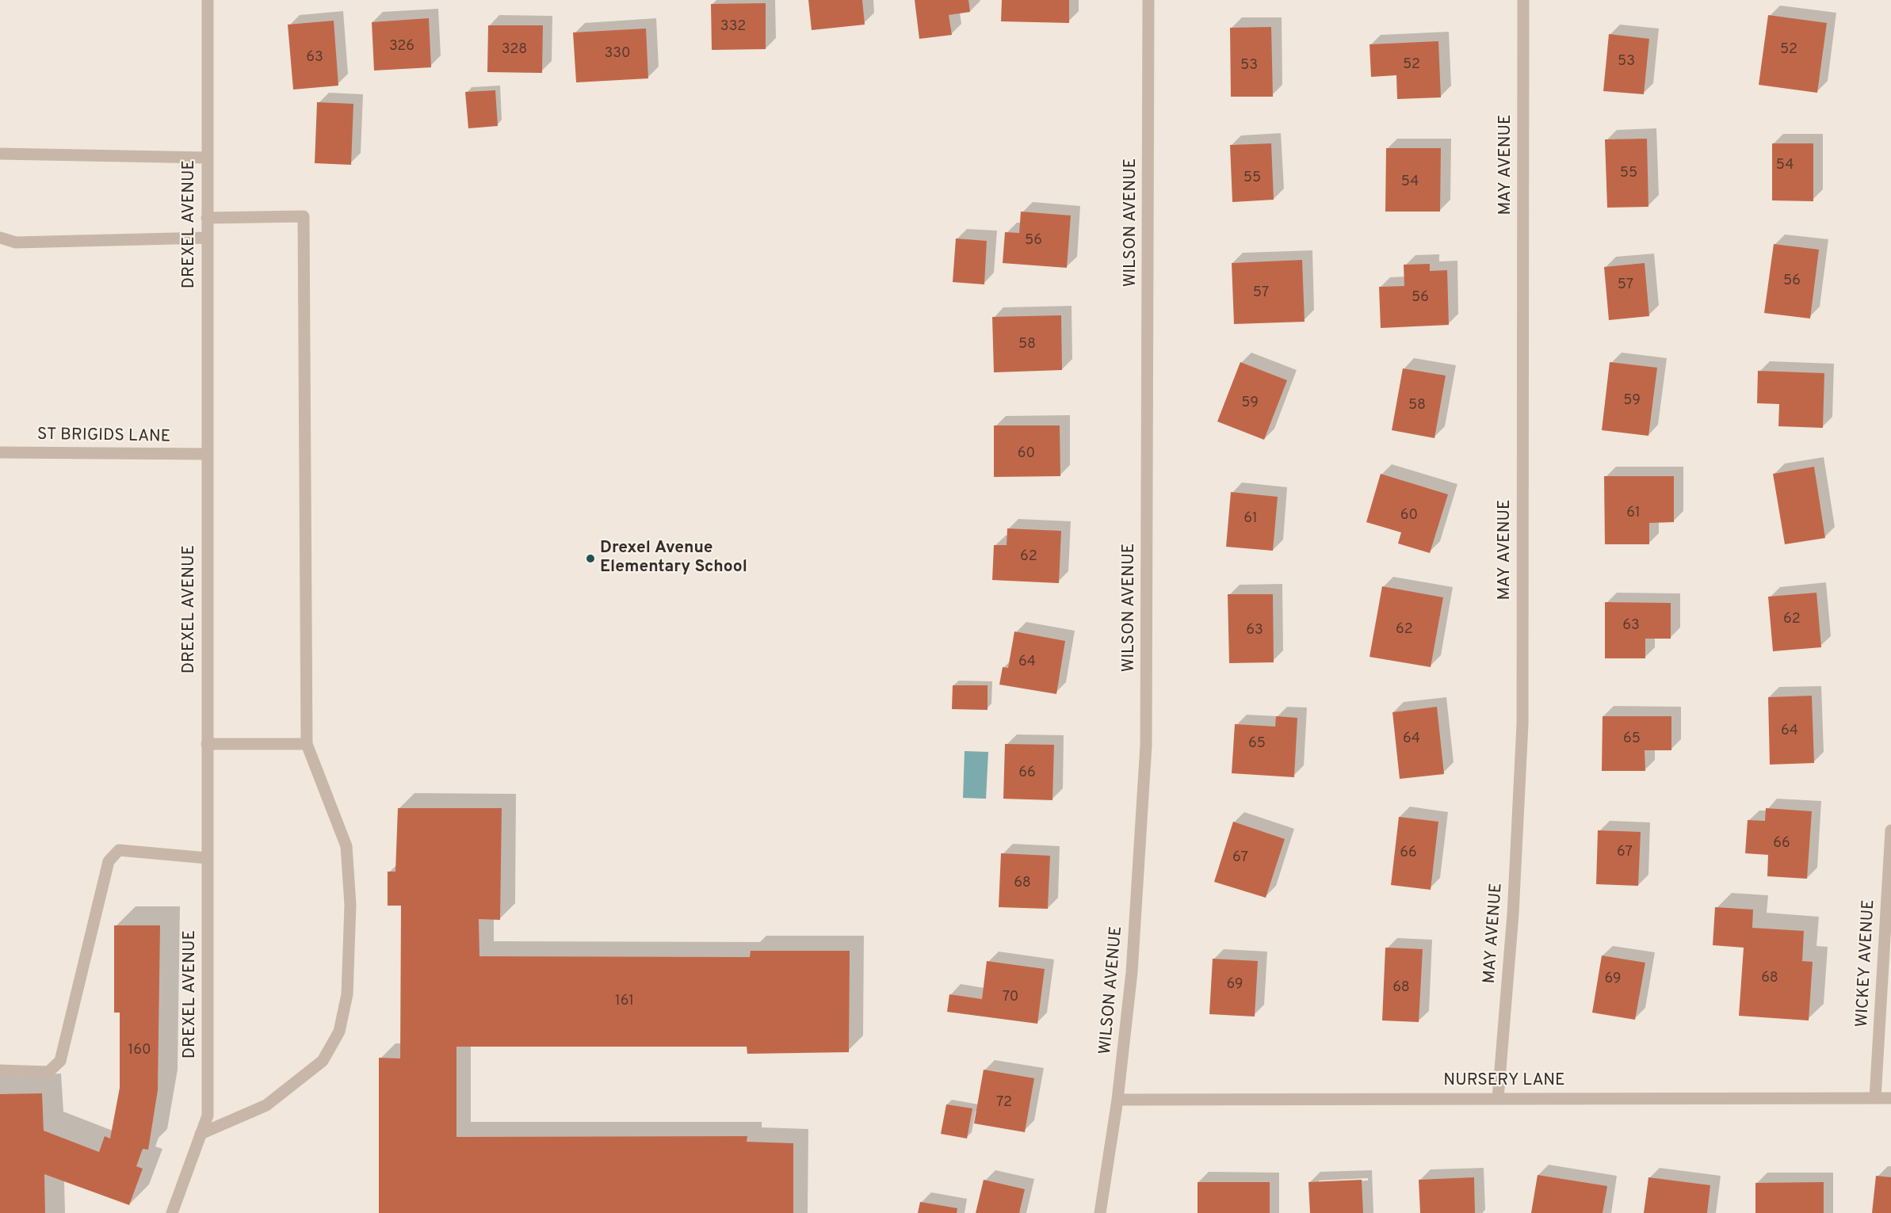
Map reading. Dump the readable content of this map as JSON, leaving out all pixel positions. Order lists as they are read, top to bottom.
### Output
{
  "streets": {
    "street": [
      "MAY AVENUE",
      "WILSON AVENUE",
      "DREXEL AVENUE",
      "ST BRIGIDS LANE",
      "WICKEY AVENUE",
      "NURSERY LANE"
    ]
  },
  "crossings": [
    ["MAY AVENUE", "NURSERY LANE"],
    ["WILSON AVENUE", "NURSERY LANE"],
    ["DREXEL AVENUE", "ST BRIGIDS LANE"],
    ["WICKEY AVENUE", "NURSERY LANE"]
  ],
  "places": ["Drexel Avenue Elementary School"],
  "house_numbers": [
    "332",
    "326",
    "328",
    "52",
    "330",
    "63",
    "53",
    "52",
    "53",
    "54",
    "55",
    "55",
    "54",
    "56",
    "56",
    "57",
    "57",
    "56",
    "58",
    "59",
    "59",
    "58",
    "60",
    "61",
    "60",
    "61",
    "62",
    "62",
    "63",
    "62",
    "63",
    "64",
    "64",
    "64",
    "65",
    "65",
    "66",
    "66",
    "67",
    "66",
    "67",
    "68",
    "68",
    "69",
    "69",
    "68",
    "70",
    "161",
    "160",
    "72"
  ]
}
